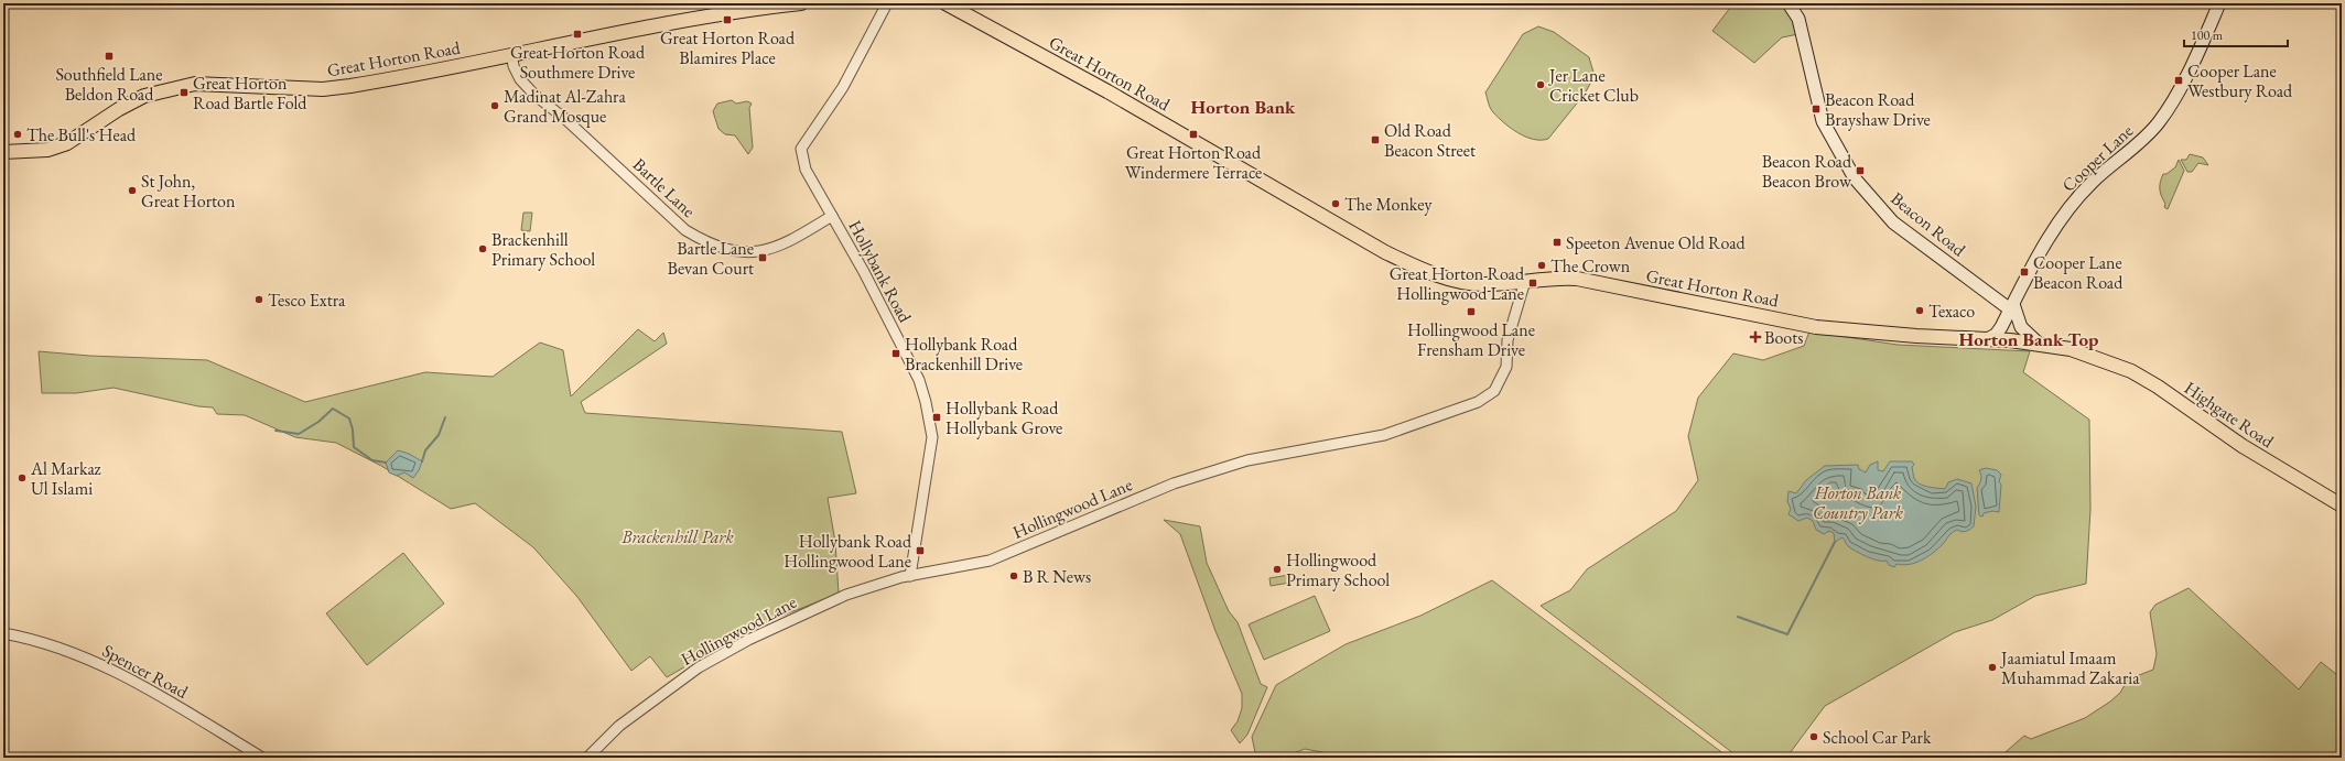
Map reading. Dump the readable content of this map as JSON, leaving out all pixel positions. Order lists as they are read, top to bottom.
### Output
{
  "streets": {
    "main road": [
      "Great Horton Road",
      "Cooper Lane",
      "Beacon Road",
      "Highgate Road"
    ],
    "street": [
      "Bartle Lane",
      "Hollybank Road",
      "Hollingwood Lane",
      "Spencer Road"
    ]
  },
  "crossings": [
    ["Great Horton Road", "Cooper Lane"],
    ["Great Horton Road", "Bartle Lane"],
    ["Great Horton Road", "Highgate Road"],
    ["Great Horton Road", "Hollingwood Lane"],
    ["Cooper Lane", "Beacon Road"],
    ["Bartle Lane", "Hollybank Road"],
    ["Hollybank Road", "Hollingwood Lane"]
  ],
  "districts": ["Horton Bank", "Horton Bank Top"],
  "parks": ["Horton Bank Country Park", "Brackenhill Park"],
  "places": {
    "transit": [
      "Great Horton Road Blamires Place",
      "Great Horton Road Southmere Drive",
      "Southfield Lane Beldon Road",
      "Cooper Lane Westbury Road",
      "Great Horton Road Bartle Fold",
      "Beacon Road Brayshaw Drive",
      "Great Horton Road Windermere Terrace",
      "Old Road Beacon Street",
      "Beacon Road Beacon Brow",
      "Speeton Avenue Old Road",
      "Bartle Lane Bevan Court",
      "Cooper Lane Beacon Road",
      "Great Horton Road Hollingwood Lane",
      "Hollingwood Lane Frensham Drive",
      "Hollybank Road Brackenhill Drive",
      "Hollybank Road Hollybank Grove",
      "Hollybank Road Hollingwood Lane"
    ],
    "other": [
      "Jer Lane Cricket Club",
      "Madinat Al-Zahra Grand Mosque",
      "The Bull's Head",
      "St John, Great Horton",
      "The Monkey",
      "Brackenhill Primary School",
      "The Crown",
      "Tesco Extra",
      "Texaco",
      "Al Markaz Ul Islami",
      "Hollingwood Primary School",
      "B R News",
      "Jaamiatul Imaam Muhammad Zakaria",
      "School Car Park"
    ],
    "health": ["Boots"]
  },
  "scale_bar": "100 m"
}
